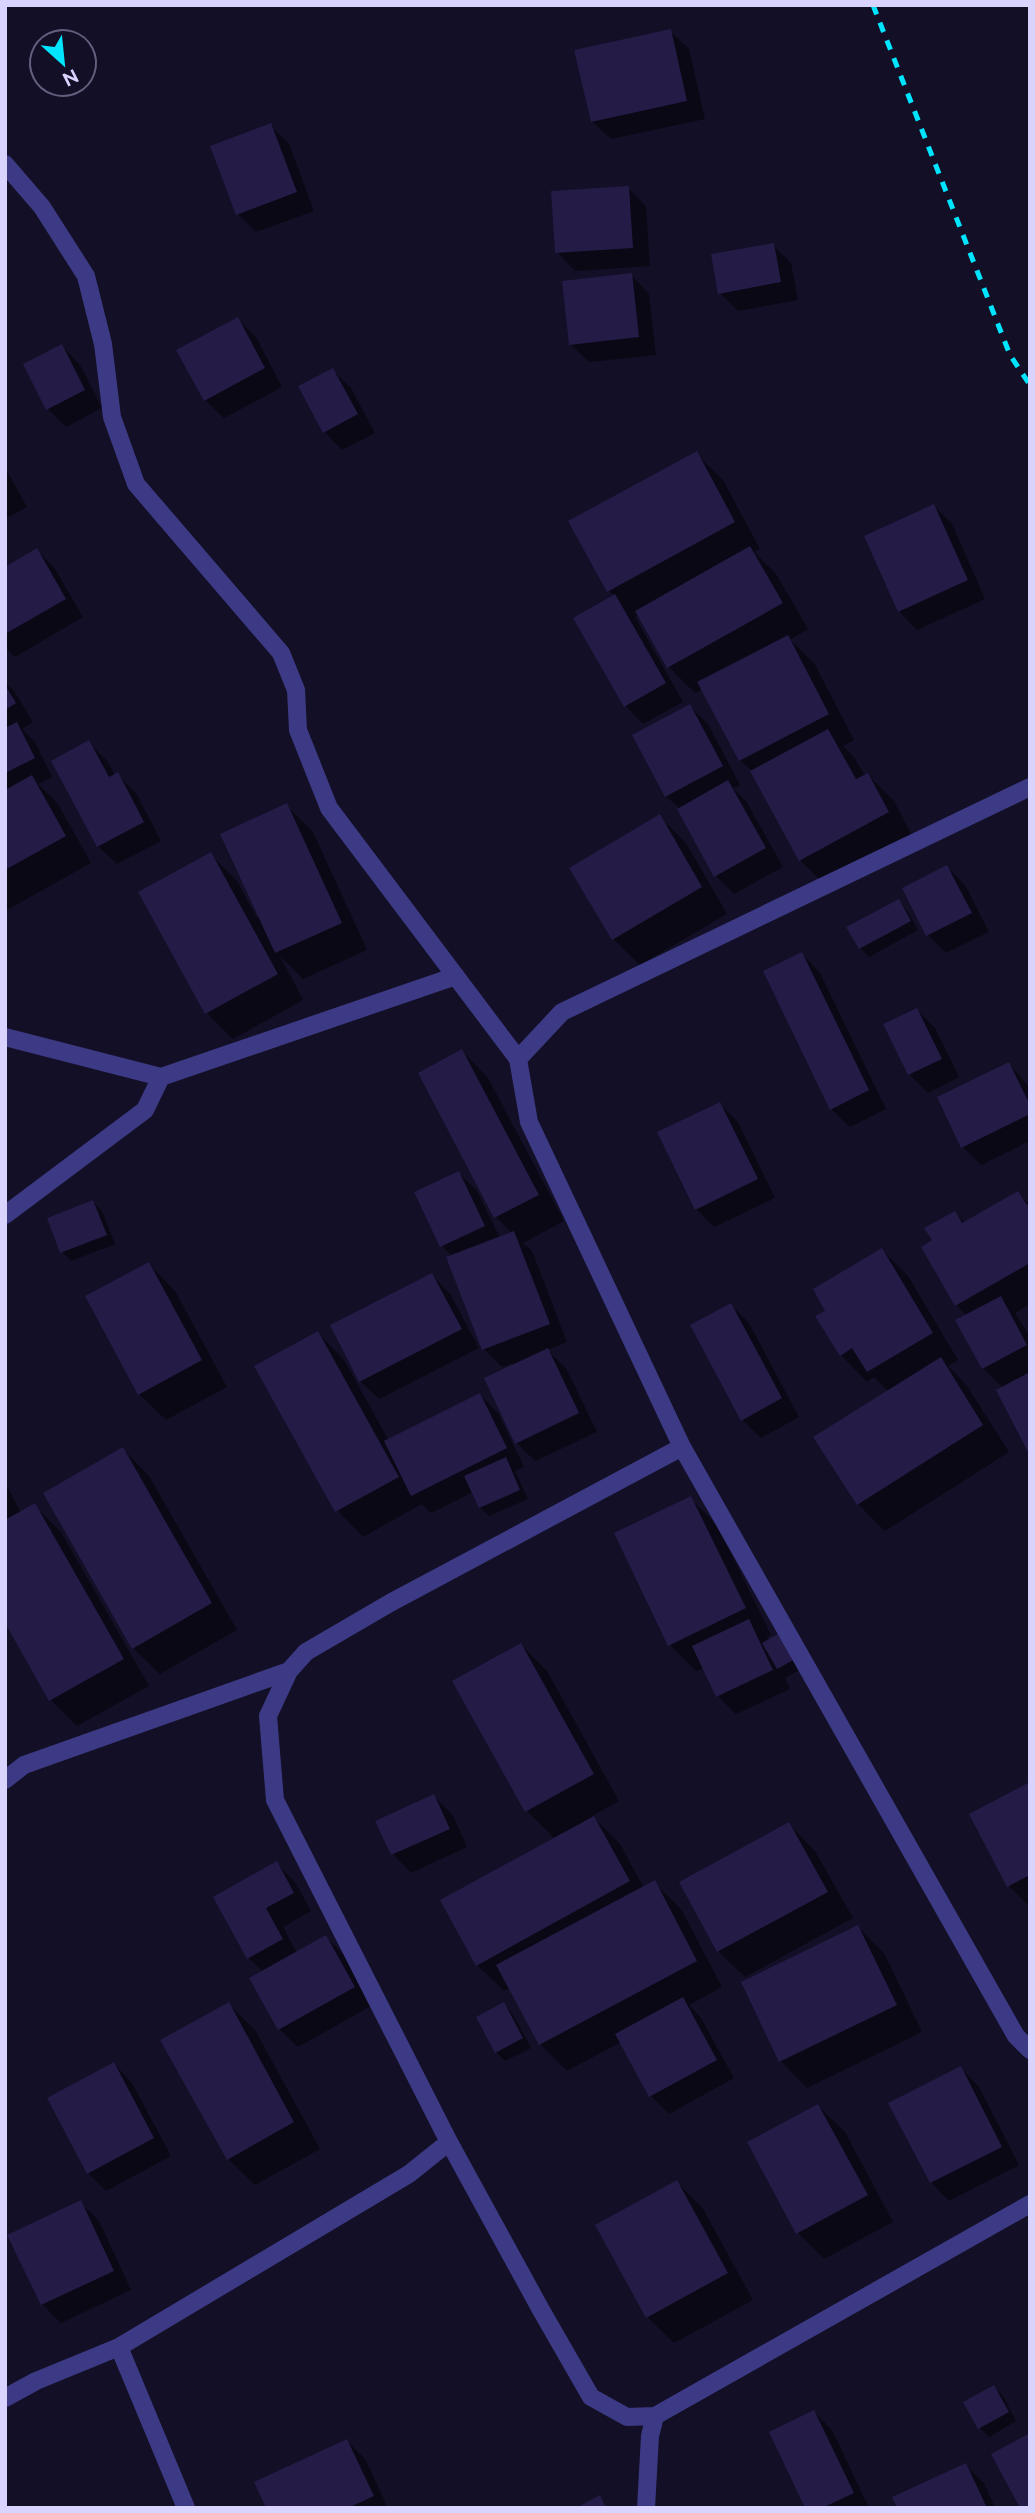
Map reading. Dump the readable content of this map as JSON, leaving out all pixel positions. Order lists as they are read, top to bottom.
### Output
{
  "north": "bottom right"
}
